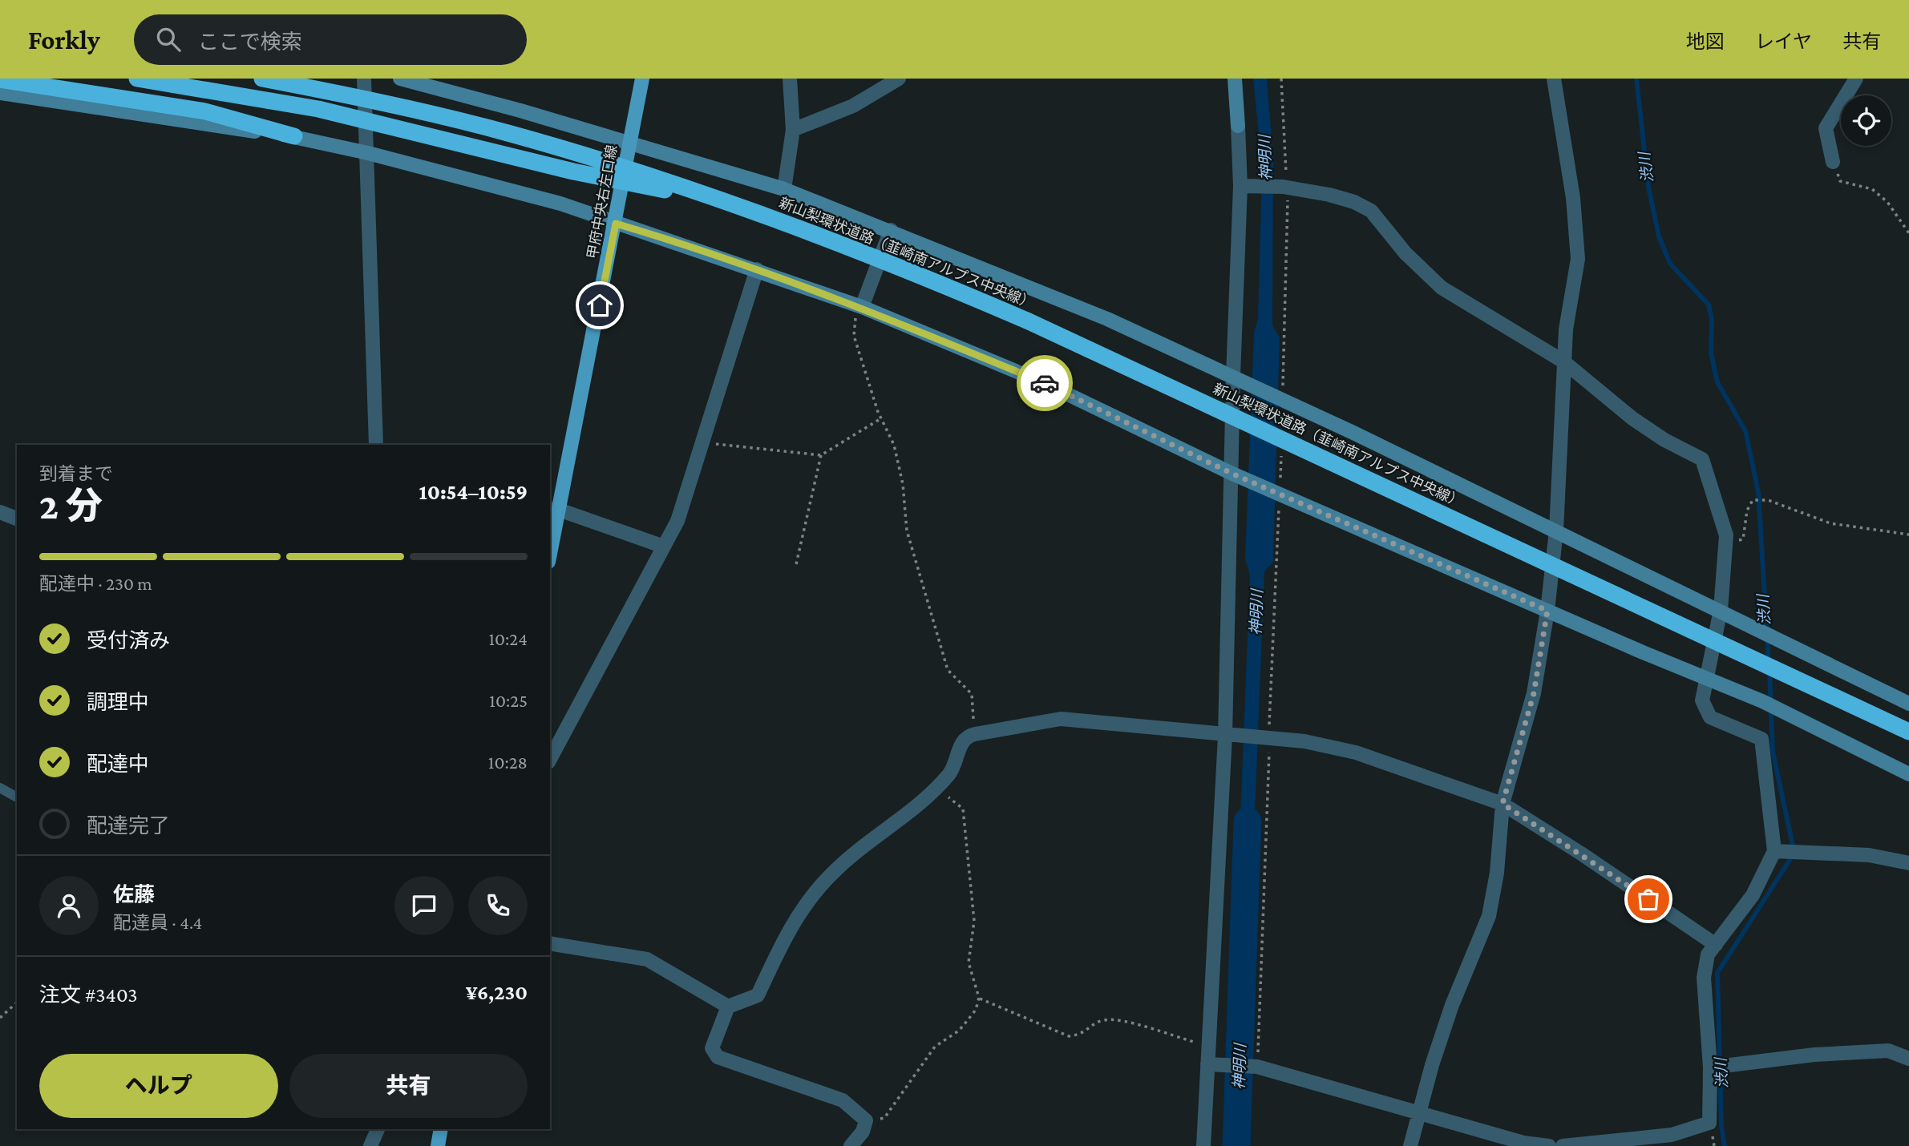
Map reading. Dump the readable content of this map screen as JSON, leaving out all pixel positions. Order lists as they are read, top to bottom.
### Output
{
  "streets": {
    "highway": ["新山梨環状道路（韮崎南アルプス中央線）"],
    "main road": ["甲府中央右左口線"]
  },
  "water": ["神明川", "渋川"],
  "page": {
    "header": "Forkly",
    "search": "ここで検索",
    "nav": ["地図", "レイヤ", "共有"],
    "heading": ["2 分", "到着まで", "10:54–10:59"],
    "panel": [
      "佐藤",
      "配達員 · 4.4",
      "注文 #3403",
      "¥6,230"
    ],
    "bar": "配達中 · 230 m",
    "list": [
      ["受付済み", "10:24"],
      ["調理中", "10:25"],
      ["配達中", "10:28"],
      "配達完了"
    ],
    "buttons": ["ヘルプ", "共有"]
  }
}
